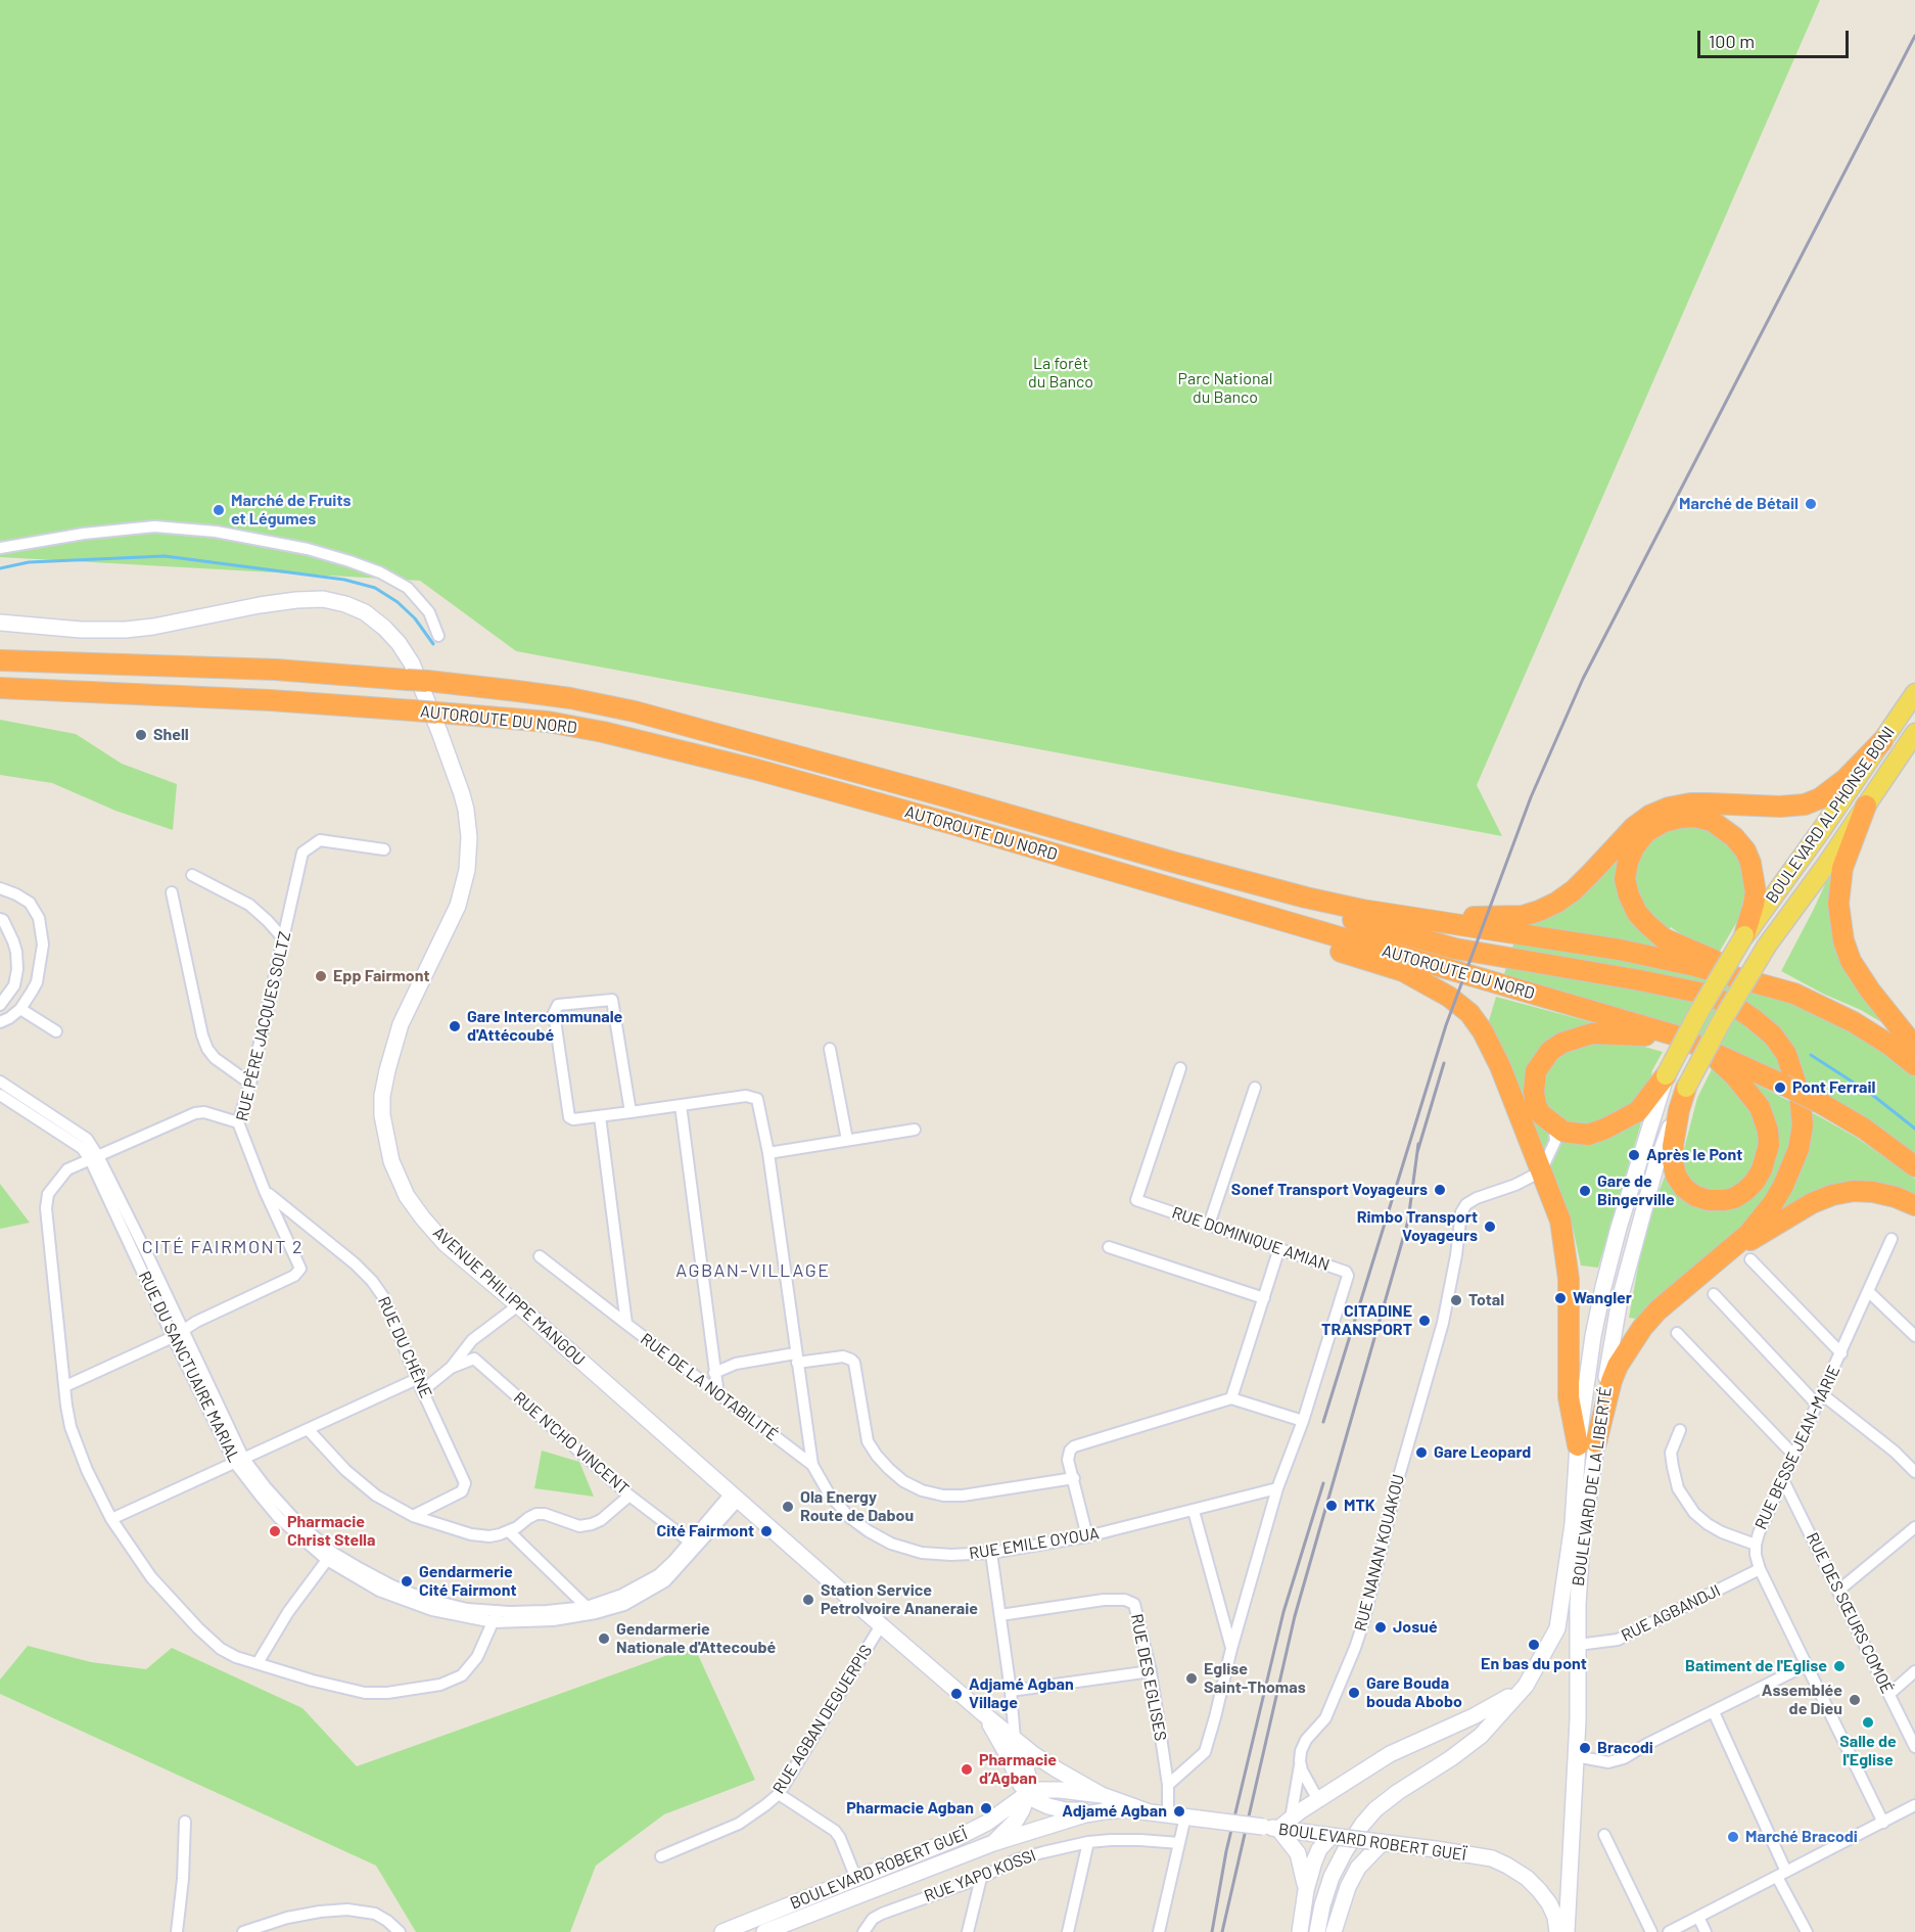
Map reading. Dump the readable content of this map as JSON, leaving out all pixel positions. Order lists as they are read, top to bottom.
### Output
{
  "streets": {
    "highway": ["AUTOROUTE DU NORD"],
    "main road": [
      "BOULEVARD ALPHONSE BONI",
      "AVENUE PHILIPPE MANGOU",
      "BOULEVARD DE LA LIBERTÉ",
      "BOULEVARD ROBERT GUEÏ"
    ],
    "street": [
      "RUE PÈRE JACQUES SOLTZ",
      "RUE DOMINIQUE AMIAN",
      "RUE DU CHÊNE",
      "RUE DU SANCTUAIRE MARIAL",
      "RUE DE LA NOTABILITÉ",
      "RUE N'CHO VINCENT",
      "RUE BESSE JEAN-MARIE",
      "RUE EMILE OYOUA",
      "RUE NANAN KOUAKOU",
      "RUE AGBANDJI",
      "RUE DES SŒURS COMOÉ",
      "RUE DES EGLISES",
      "RUE AGBAN DEGUERPIS",
      "RUE YAPO KOSSI"
    ]
  },
  "crossings": [
    ["BOULEVARD ALPHONSE BONI", "BOULEVARD DE LA LIBERTÉ"],
    ["RUE PÈRE JACQUES SOLTZ", "RUE DU CHÊNE"],
    ["RUE PÈRE JACQUES SOLTZ", "RUE DU SANCTUAIRE MARIAL"],
    ["AVENUE PHILIPPE MANGOU", "RUE DU SANCTUAIRE MARIAL"],
    ["AVENUE PHILIPPE MANGOU", "RUE AGBAN DEGUERPIS"],
    ["AVENUE PHILIPPE MANGOU", "BOULEVARD ROBERT GUEÏ"],
    ["RUE DU SANCTUAIRE MARIAL", "RUE N'CHO VINCENT"],
    ["RUE DE LA NOTABILITÉ", "RUE EMILE OYOUA"],
    ["RUE BESSE JEAN-MARIE", "RUE AGBANDJI"],
    ["RUE BESSE JEAN-MARIE", "RUE DES SŒURS COMOÉ"],
    ["BOULEVARD DE LA LIBERTÉ", "RUE AGBANDJI"],
    ["RUE NANAN KOUAKOU", "BOULEVARD ROBERT GUEÏ"],
    ["RUE DES EGLISES", "BOULEVARD ROBERT GUEÏ"]
  ],
  "districts": ["CITÉ FAIRMONT 2", "AGBAN-VILLAGE"],
  "parks": ["La forêt du Banco", "Parc National du Banco"],
  "places": [
    "Marché de Bétail",
    "Marché de Fruits et Légumes",
    "Shell",
    "Epp Fairmont",
    "Gare Intercommunale d'Attécoubé",
    "Pont Ferrail",
    "Après le Pont",
    "Sonef Transport Voyageurs",
    "Gare de Bingerville",
    "Rimbo Transport Voyageurs",
    "Wangler",
    "Total",
    "CITADINE TRANSPORT",
    "Gare Leopard",
    "MTK",
    "Ola Energy Route de Dabou",
    "Pharmacie Christ Stella",
    "Cité Fairmont",
    "Gendarmerie Cité Fairmont",
    "Station Service PetroIvoire Ananeraie",
    "Josué",
    "Gendarmerie Nationale d'Attecoubé",
    "En bas du pont",
    "Batiment de l'Eglise",
    "Eglise Saint-Thomas",
    "Gare Bouda bouda Abobo",
    "Adjamé Agban Village",
    "Assemblée de Dieu",
    "Salle de l'Eglise",
    "Bracodi",
    "Pharmacie d’Agban",
    "Pharmacie Agban",
    "Adjamé Agban",
    "Marché Bracodi"
  ],
  "scale_bar": "100 m"
}
